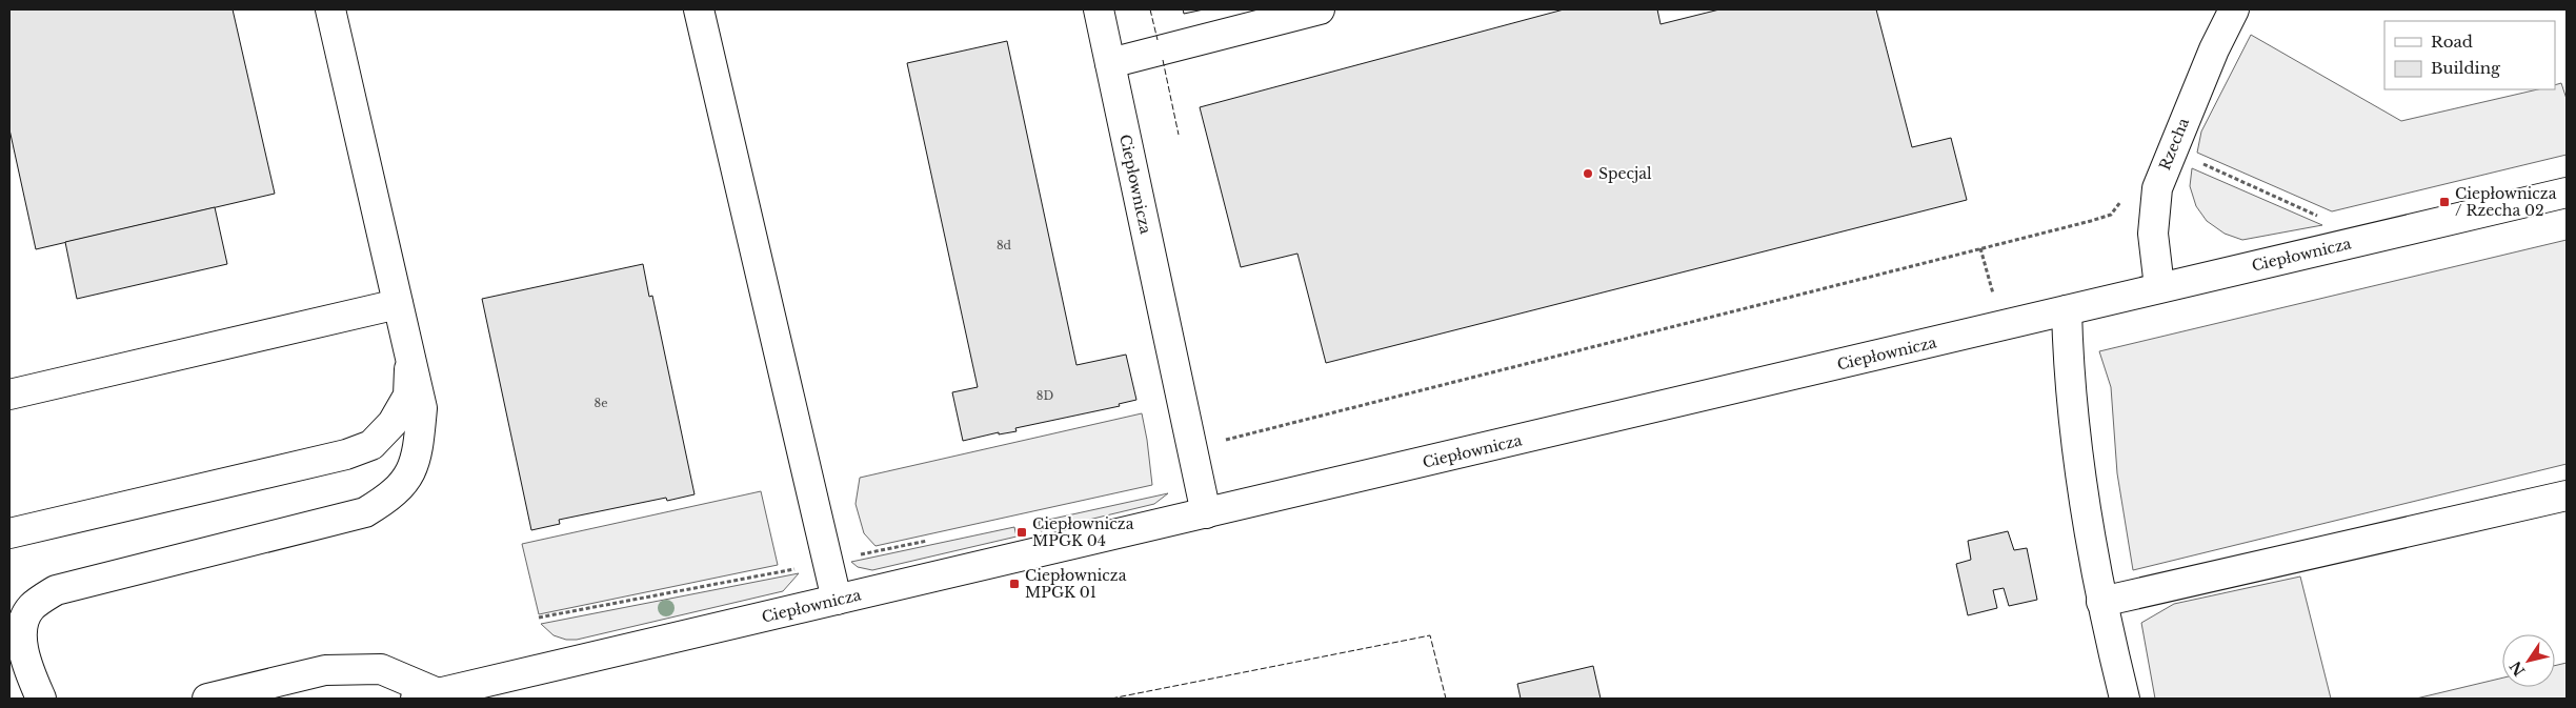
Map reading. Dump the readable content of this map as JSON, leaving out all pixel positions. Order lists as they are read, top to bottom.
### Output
{
  "streets": {
    "street": ["Rzecha", "Ciepłownicza"]
  },
  "crossings": [
    ["Rzecha", "Ciepłownicza"]
  ],
  "places": {
    "other": ["Specjal"],
    "transit": ["Ciepłownicza / Rzecha 02", "Ciepłownicza MPGK 04", "Ciepłownicza MPGK 01"]
  },
  "house_numbers": ["8d", "8D", "8e"],
  "legend": ["Road", "Building"],
  "north": "bottom left"
}
